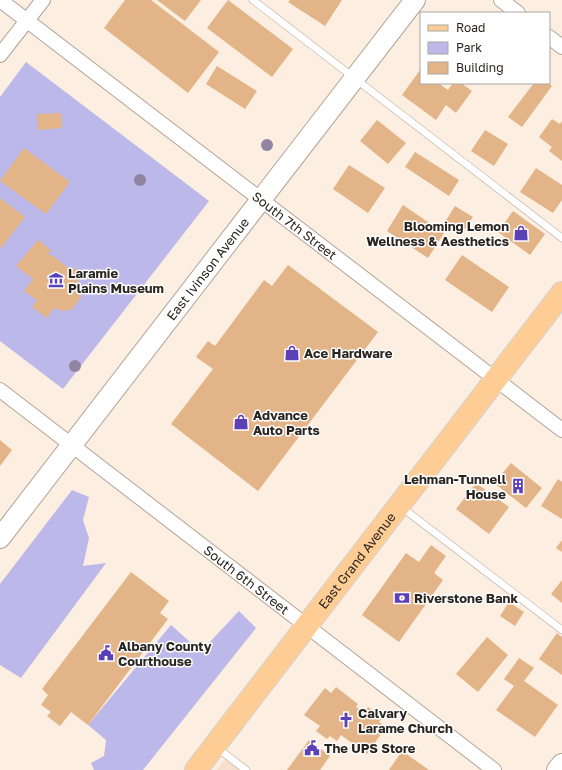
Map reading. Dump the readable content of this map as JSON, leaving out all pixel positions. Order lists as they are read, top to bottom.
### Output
{
  "streets": {
    "main road": ["East Grand Avenue"],
    "street": ["South 7th Street", "East Ivinson Avenue", "South 6th Street"]
  },
  "crossings": [
    ["South 7th Street", "East Ivinson Avenue"],
    ["South 7th Street", "East Grand Avenue"],
    ["East Ivinson Avenue", "South 6th Street"],
    ["East Grand Avenue", "South 6th Street"]
  ],
  "places": {
    "shop": ["Blooming Lemon Wellness & Aesthetics", "Ace Hardware", "Advance Auto Parts"],
    "museum": ["Laramie Plains Museum"],
    "building": ["Lehman-Tunnell House"],
    "bank": ["Riverstone Bank"],
    "public building": ["Albany County Courthouse", "The UPS Store"],
    "church": ["Calvary Larame Church"]
  },
  "legend": ["Road", "Park", "Building"]
}
